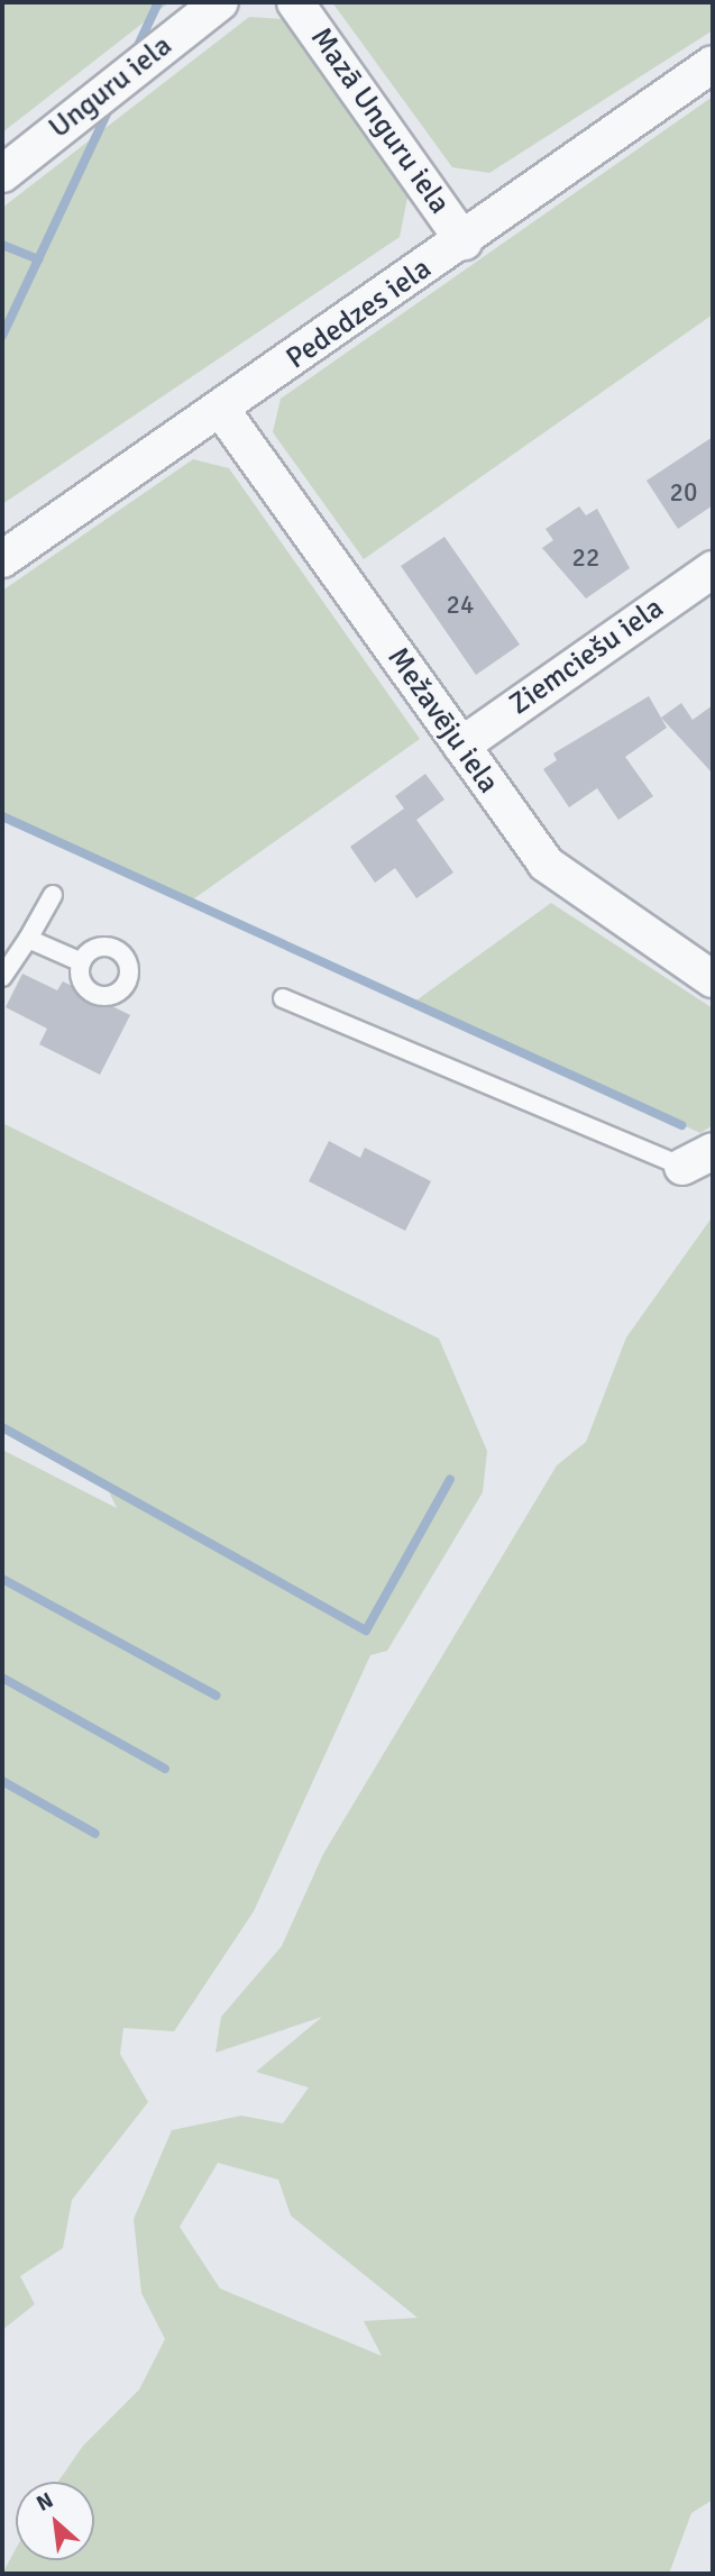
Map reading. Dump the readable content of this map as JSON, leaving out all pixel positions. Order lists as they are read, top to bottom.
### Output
{
  "streets": {
    "street": [
      "Unguru iela",
      "Mazā Unguru iela",
      "Pededzes iela",
      "Ziemciešu iela",
      "Mežavēju iela"
    ]
  },
  "crossings": [
    ["Mazā Unguru iela", "Pededzes iela"],
    ["Pededzes iela", "Mežavēju iela"],
    ["Ziemciešu iela", "Mežavēju iela"]
  ],
  "house_numbers": ["20", "22", "24"],
  "north": "top left"
}
